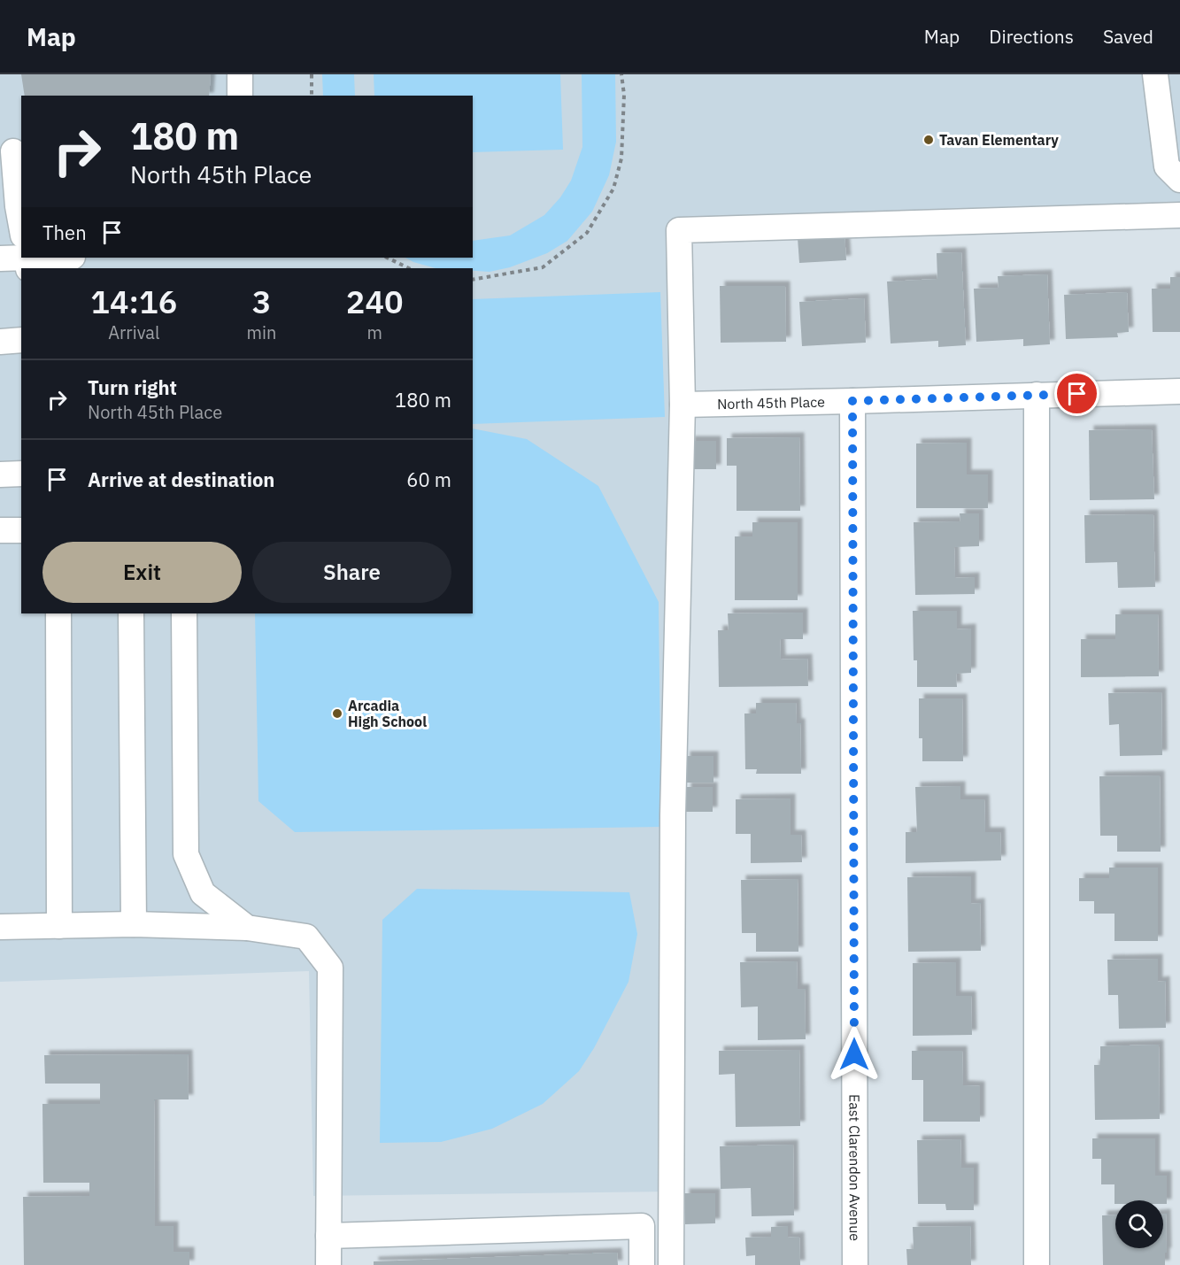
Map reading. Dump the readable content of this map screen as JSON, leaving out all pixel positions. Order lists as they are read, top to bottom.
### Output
{
  "streets": {
    "street": ["North 45th Place", "East Clarendon Avenue"]
  },
  "crossings": [
    ["North 45th Place", "East Clarendon Avenue"]
  ],
  "places": ["Tavan Elementary", "Arcadia High School"],
  "page": {
    "header": "Map",
    "nav": ["Map", "Directions", "Saved"],
    "turn": ["180 m", "North 45th Place"],
    "then": "Then",
    "eta": [
      "14:16",
      "Arrival",
      "3",
      "min",
      "240",
      "m"
    ],
    "list": [
      {
        "name": "Turn right",
        "note": "North 45th Place",
        "value": "180 m"
      },
      {
        "name": "Arrive at destination",
        "value": "60 m"
      }
    ],
    "buttons": ["Exit", "Share"]
  }
}
